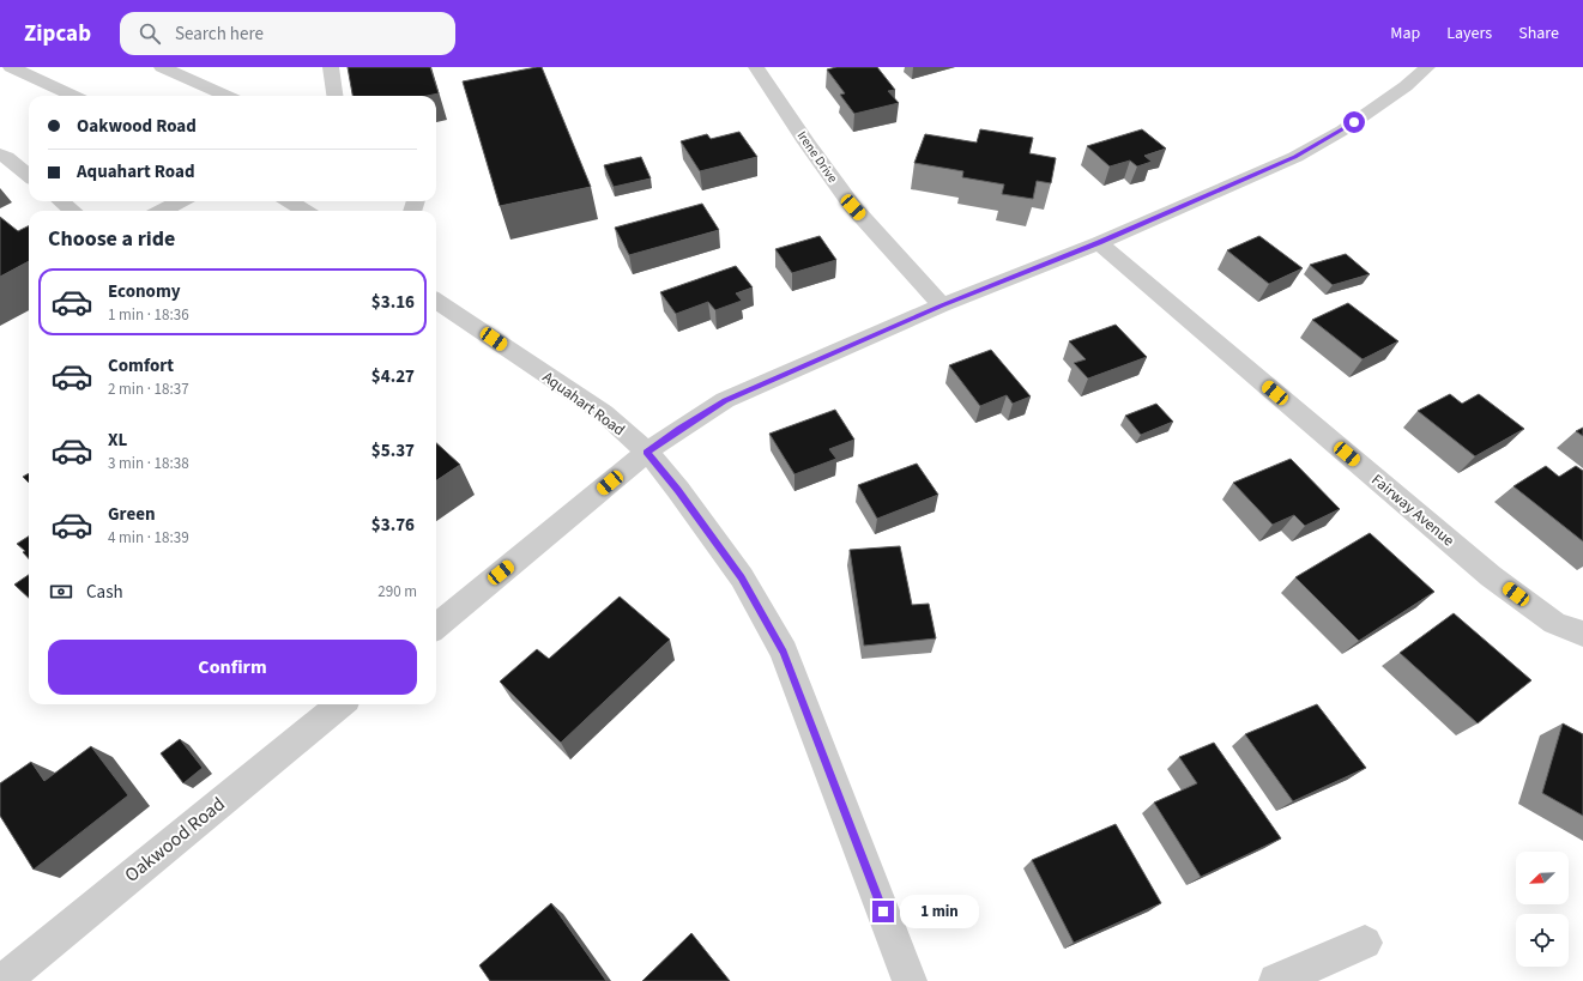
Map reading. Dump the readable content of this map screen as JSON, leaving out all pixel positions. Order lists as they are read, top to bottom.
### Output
{
  "streets": {
    "street": [
      "Irene Drive",
      "Aquahart Road",
      "Fairway Avenue",
      "Oakwood Road"
    ]
  },
  "north": "bottom left",
  "page": {
    "header": "Zipcab",
    "search": "Search here",
    "nav": ["Map", "Layers", "Share"],
    "banner": ["Oakwood Road", "Aquahart Road"],
    "heading": "Choose a ride",
    "list": [
      {
        "name": "Economy",
        "note": "1 min · 18:36",
        "value": "$3.16"
      },
      {
        "name": "Comfort",
        "note": "2 min · 18:37",
        "value": "$4.27"
      },
      {
        "name": "XL",
        "note": "3 min · 18:38",
        "value": "$5.37"
      },
      {
        "name": "Green",
        "note": "4 min · 18:39",
        "value": "$3.76"
      }
    ],
    "pay": ["Cash", "290 m"],
    "buttons": "Confirm",
    "bubble": "1 min"
  }
}
